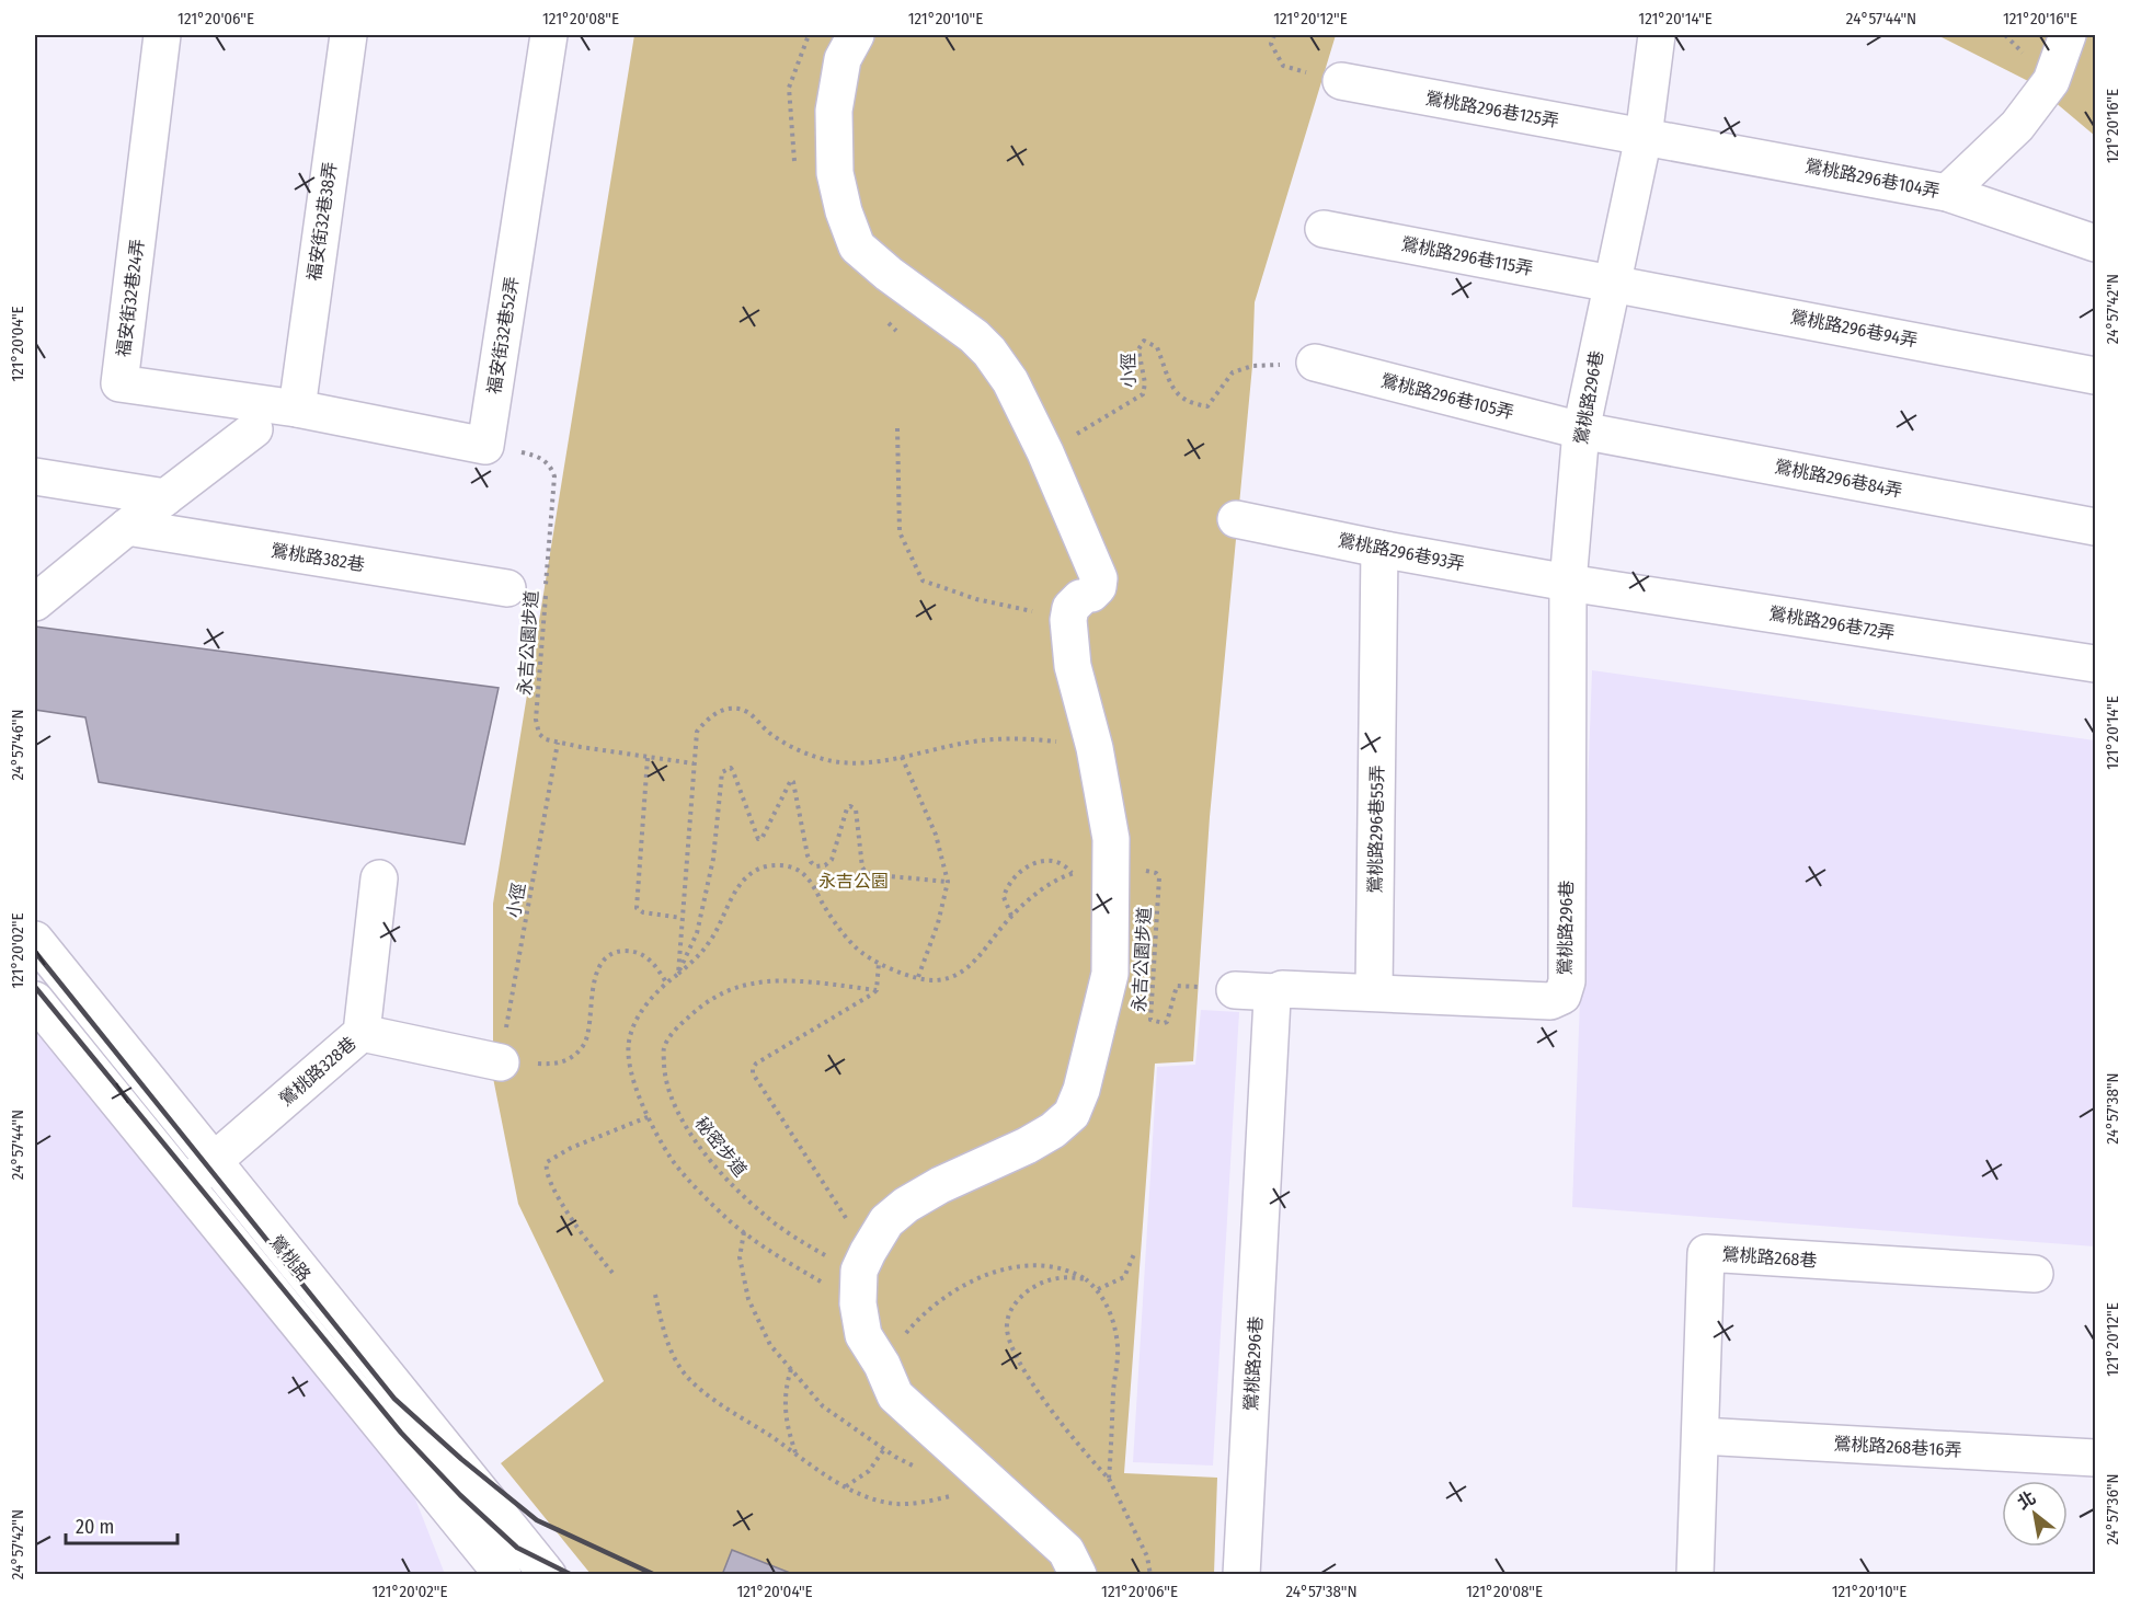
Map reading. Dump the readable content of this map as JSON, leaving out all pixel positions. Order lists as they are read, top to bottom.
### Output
{
  "streets": {
    "street": [
      "鶯桃路296巷125弄",
      "鶯桃路296巷104弄",
      "福安街32巷38弄",
      "鶯桃路296巷115弄",
      "福安街32巷24弄",
      "鶯桃路296巷94弄",
      "福安街32巷52弄",
      "鶯桃路296巷105弄",
      "鶯桃路296巷",
      "鶯桃路296巷84弄",
      "鶯桃路296巷93弄",
      "鶯桃路382巷",
      "鶯桃路296巷72弄",
      "鶯桃路296巷55弄",
      "鶯桃路328巷",
      "鶯桃路268巷",
      "鶯桃路",
      "鶯桃路268巷16弄"
    ],
    "path": ["小徑", "永吉公園步道", "秘密步道"]
  },
  "crossings": [
    ["鶯桃路296巷125弄", "鶯桃路296巷104弄"],
    ["鶯桃路296巷125弄", "鶯桃路296巷"],
    ["鶯桃路296巷104弄", "鶯桃路296巷"],
    ["福安街32巷38弄", "福安街32巷24弄"],
    ["鶯桃路296巷115弄", "鶯桃路296巷94弄"],
    ["鶯桃路296巷115弄", "鶯桃路296巷"],
    ["鶯桃路296巷94弄", "鶯桃路296巷"],
    ["福安街32巷52弄", "永吉公園步道"],
    ["小徑", "鶯桃路296巷105弄"],
    ["小徑", "永吉公園步道"],
    ["鶯桃路296巷105弄", "鶯桃路296巷"],
    ["鶯桃路296巷105弄", "鶯桃路296巷84弄"],
    ["鶯桃路296巷", "鶯桃路296巷84弄"],
    ["鶯桃路296巷", "鶯桃路296巷93弄"],
    ["鶯桃路296巷", "鶯桃路296巷72弄"],
    ["鶯桃路296巷", "鶯桃路296巷55弄"],
    ["鶯桃路296巷93弄", "鶯桃路296巷72弄"],
    ["鶯桃路296巷93弄", "鶯桃路296巷55弄"],
    ["鶯桃路328巷", "鶯桃路"],
    ["鶯桃路268巷", "鶯桃路268巷16弄"]
  ],
  "parks": ["永吉公園"],
  "scale_bar": "20 m",
  "north": "top left",
  "coordinates": [
    "121°20'06\"E",
    "121°20'08\"E",
    "121°20'10\"E",
    "121°20'12\"E",
    "121°20'14\"E",
    "24°57'44\"N",
    "121°20'16\"E",
    "24°57'42\"N",
    "121°20'04\"E",
    "24°57'46\"N",
    "121°20'02\"E",
    "24°57'38\"N",
    "24°57'36\"N"
  ]
}
